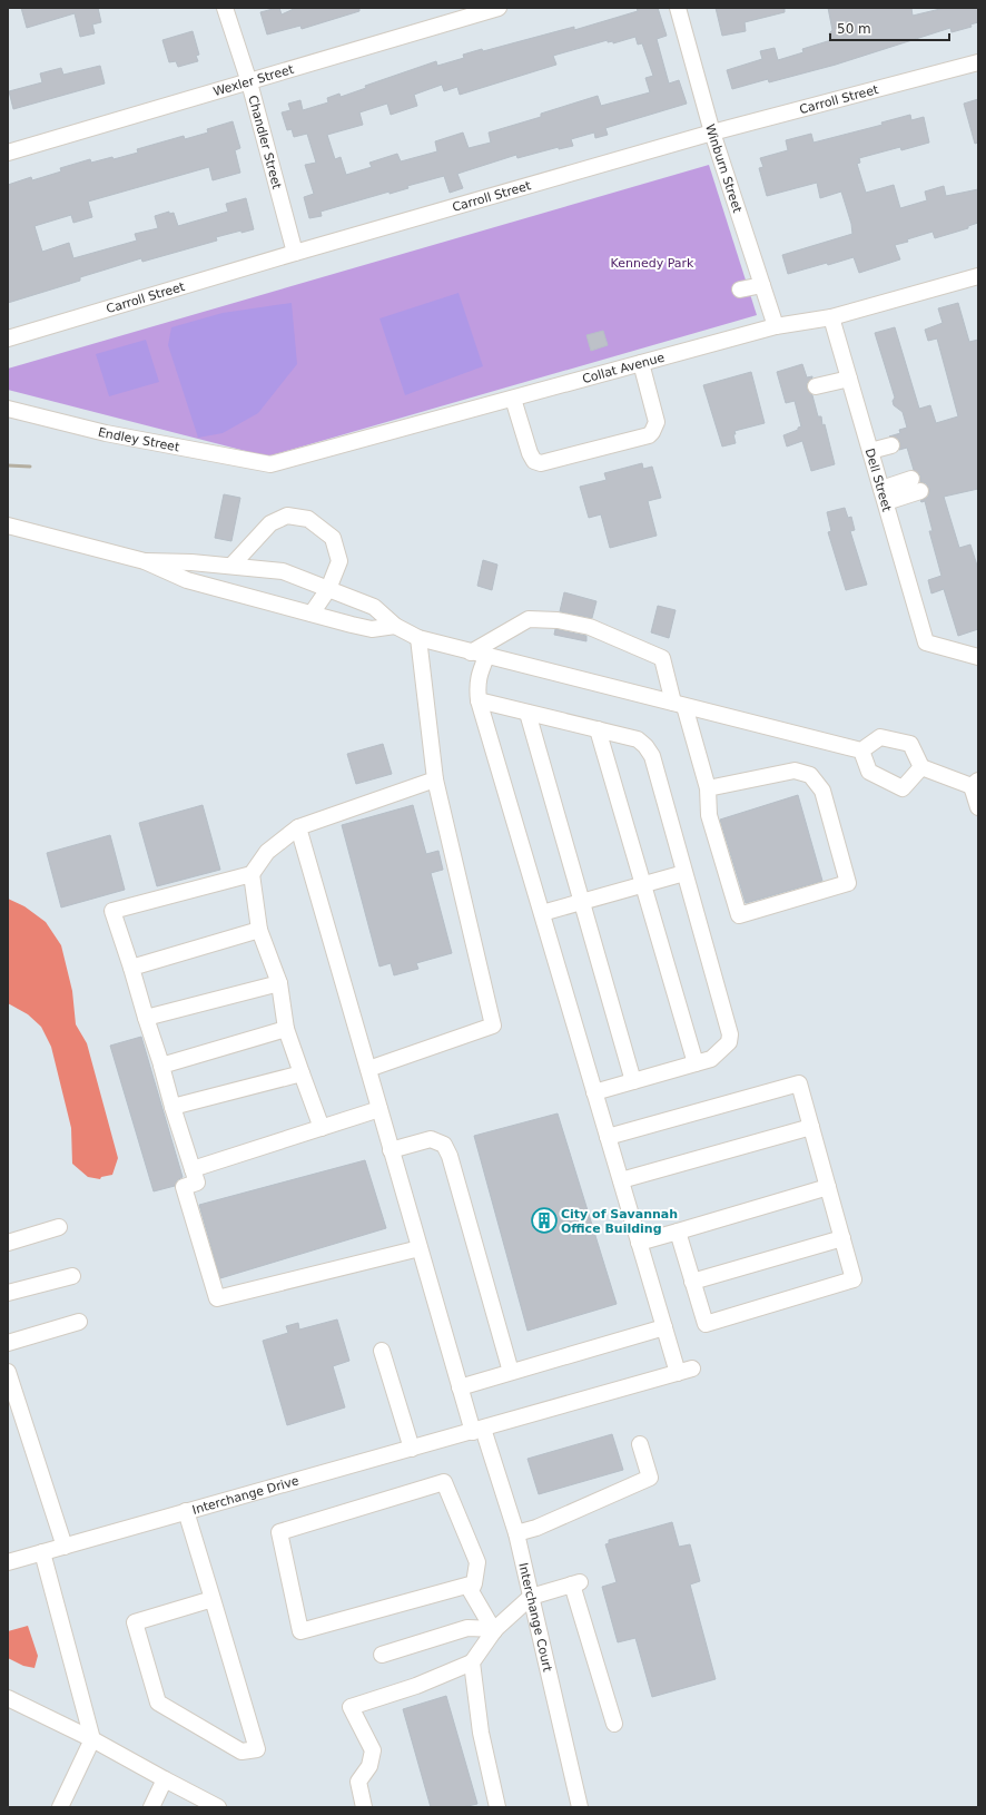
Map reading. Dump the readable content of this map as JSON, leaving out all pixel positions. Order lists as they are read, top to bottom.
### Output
{
  "streets": {
    "street": [
      "Wexler Street",
      "Carroll Street",
      "Chandler Street",
      "Winburn Street",
      "Collat Avenue",
      "Endley Street",
      "Dell Street",
      "Interchange Drive",
      "Interchange Court"
    ]
  },
  "crossings": [
    ["Wexler Street", "Chandler Street"],
    ["Carroll Street", "Chandler Street"],
    ["Carroll Street", "Winburn Street"],
    ["Winburn Street", "Collat Avenue"],
    ["Collat Avenue", "Endley Street"],
    ["Collat Avenue", "Dell Street"],
    ["Interchange Drive", "Interchange Court"]
  ],
  "parks": ["Kennedy Park"],
  "places": {
    "building": ["City of Savannah Office Building"]
  },
  "scale_bar": "50 m"
}
